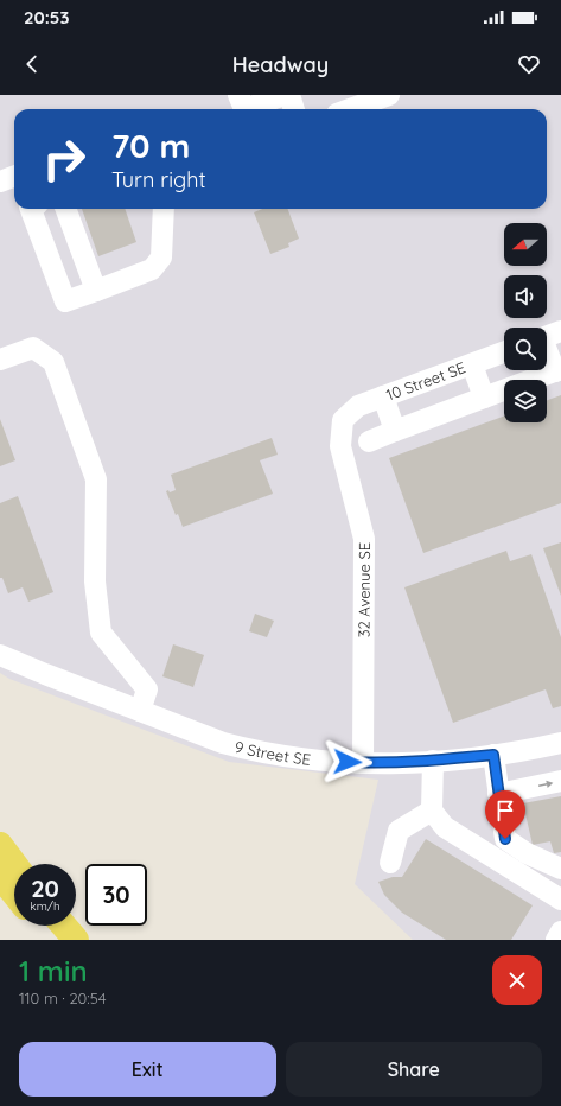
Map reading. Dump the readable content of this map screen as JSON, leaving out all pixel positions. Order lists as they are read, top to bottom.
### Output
{
  "streets": {
    "street": ["10 Street SE", "32 Avenue SE", "9 Street SE"]
  },
  "crossings": [
    ["10 Street SE", "32 Avenue SE"],
    ["32 Avenue SE", "9 Street SE"]
  ],
  "north": "left",
  "page": {
    "status": "20:53",
    "header": "Headway",
    "turn": ["70 m", "Turn right"],
    "speed": "20 km/h",
    "limit": "30",
    "heading": ["1 min", "110 m · 20:54"],
    "buttons": ["Exit", "Share"]
  }
}
